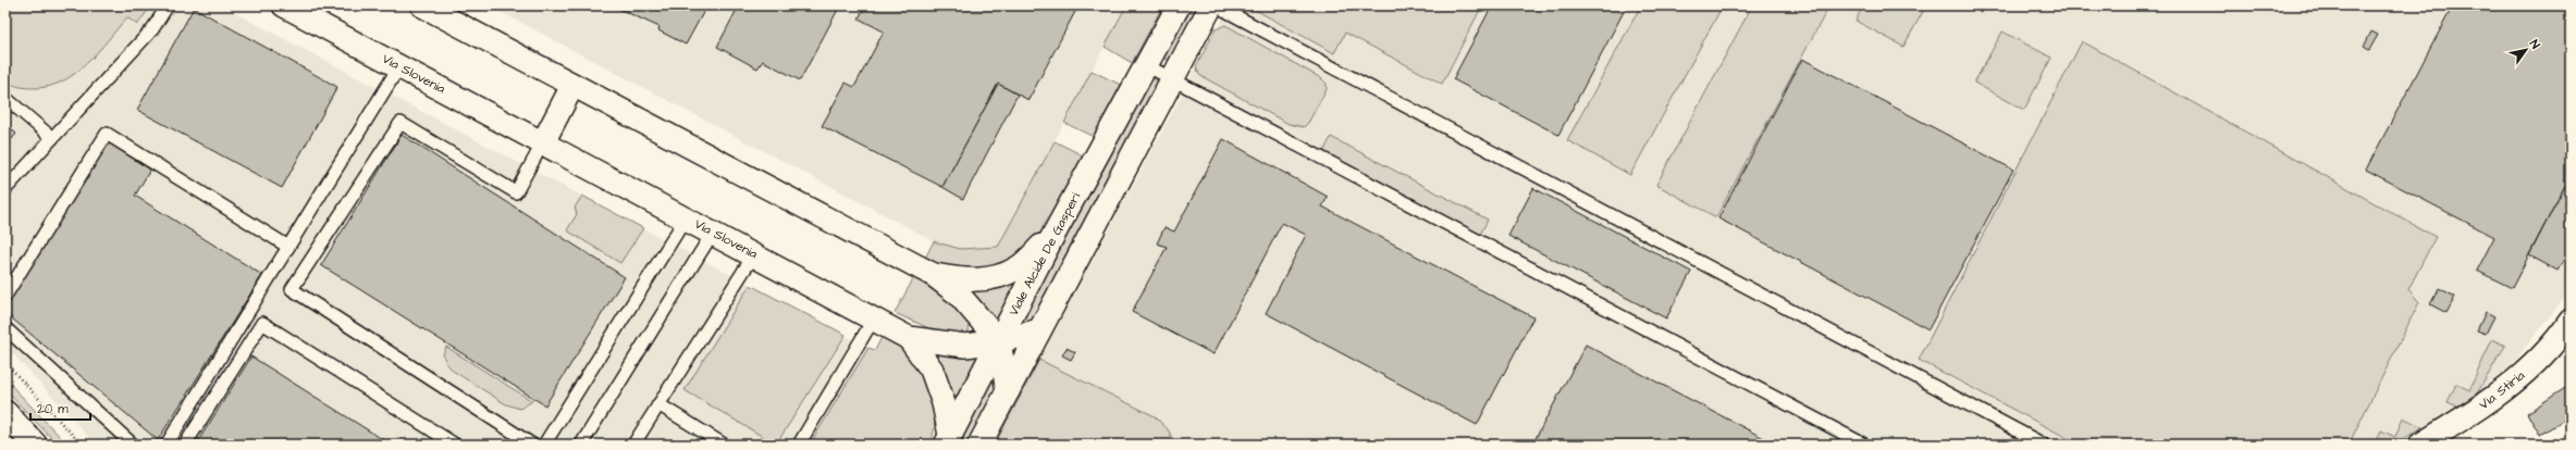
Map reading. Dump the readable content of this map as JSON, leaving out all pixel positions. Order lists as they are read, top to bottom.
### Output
{
  "streets": {
    "street": ["Via Slovenia", "Viale Alcide De Gasperi", "Via Stiria"]
  },
  "crossings": [
    ["Via Slovenia", "Viale Alcide De Gasperi"]
  ],
  "scale_bar": "20 m",
  "north": "top right"
}
